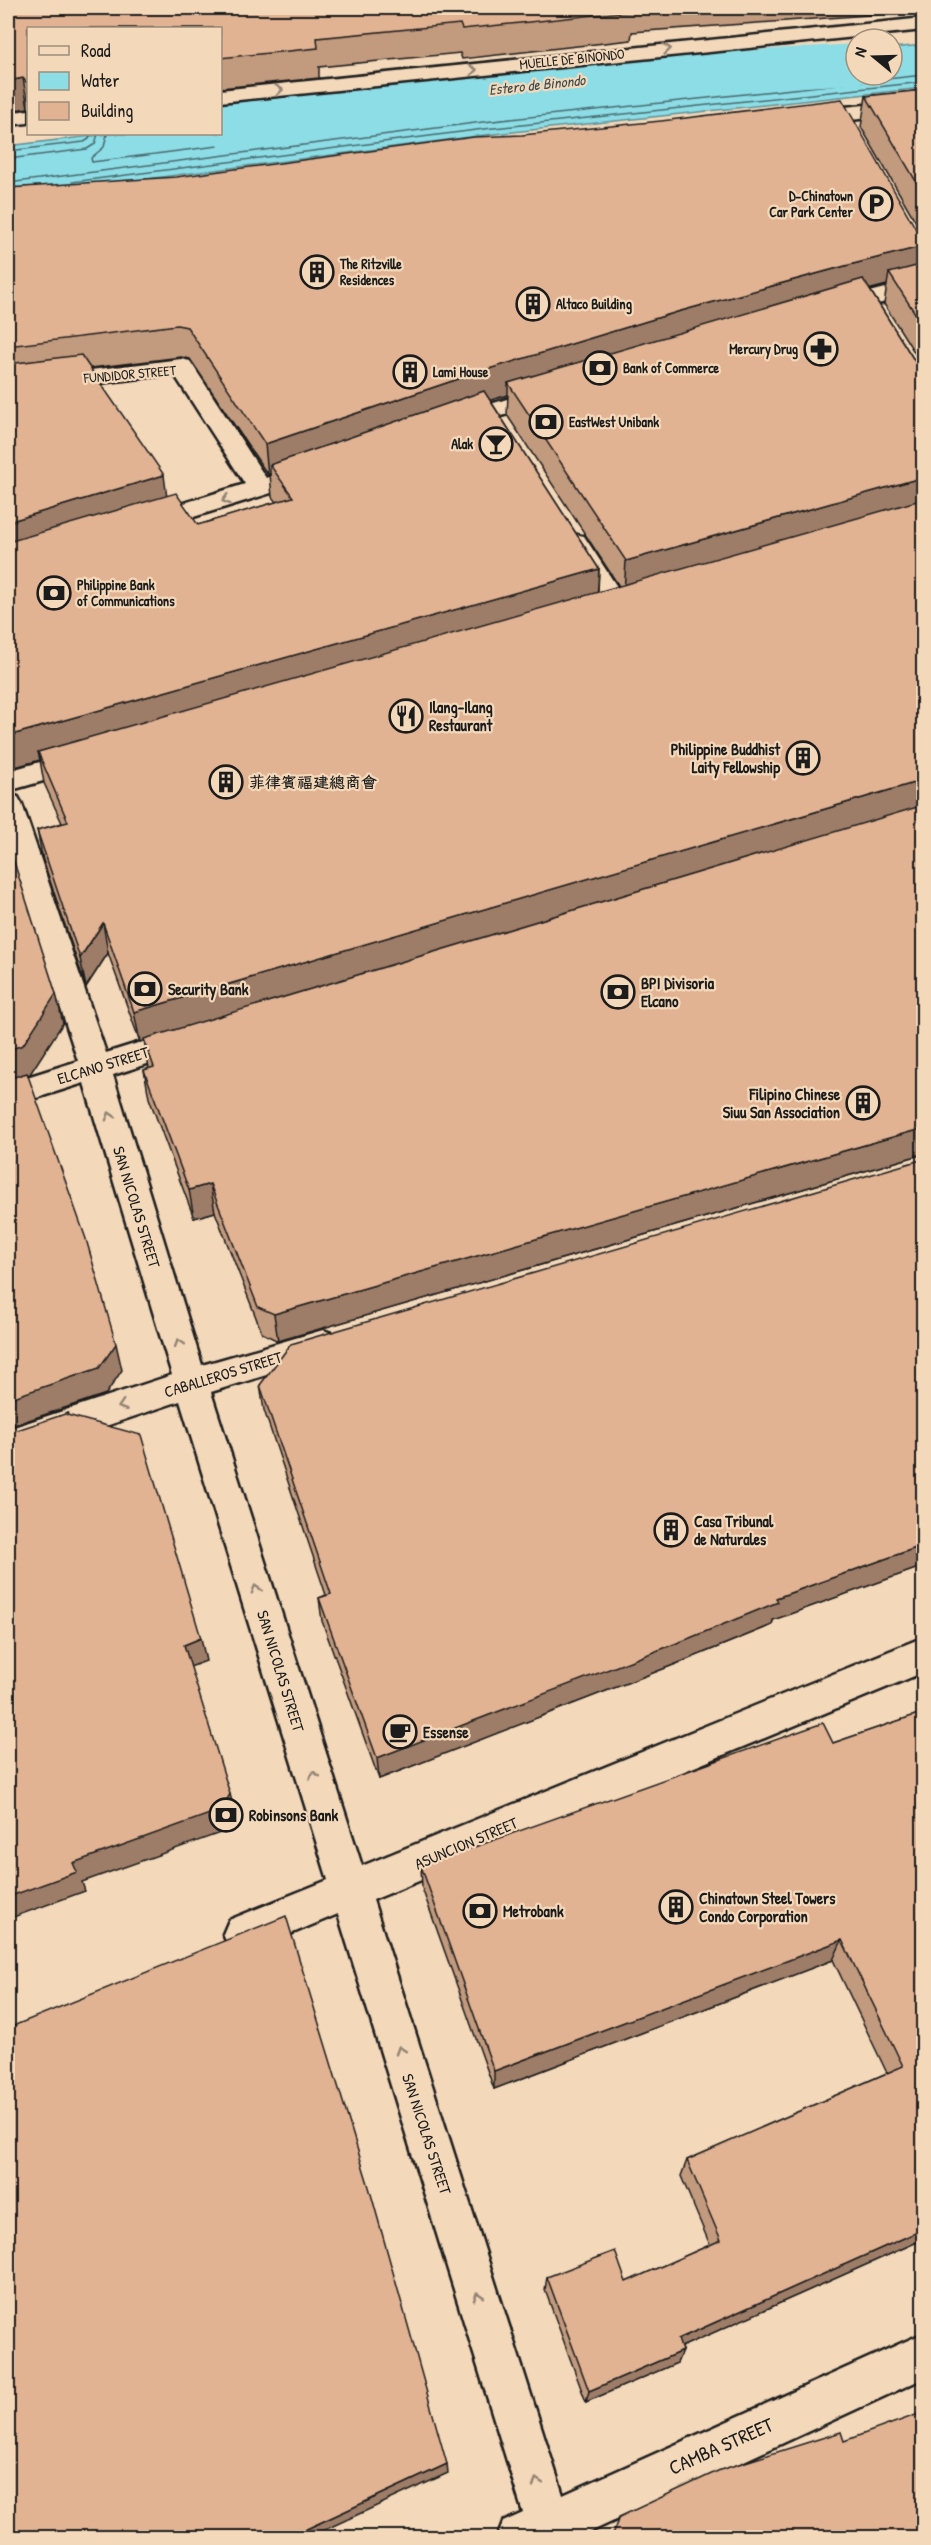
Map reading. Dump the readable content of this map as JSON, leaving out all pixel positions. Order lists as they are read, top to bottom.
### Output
{
  "streets": {
    "street": [
      "MUELLE DE BINONDO",
      "FUNDIDOR STREET",
      "ELCANO STREET",
      "SAN NICOLAS STREET",
      "CABALLEROS STREET",
      "ASUNCION STREET",
      "CAMBA STREET"
    ]
  },
  "crossings": [
    ["ELCANO STREET", "SAN NICOLAS STREET"],
    ["SAN NICOLAS STREET", "CABALLEROS STREET"],
    ["SAN NICOLAS STREET", "ASUNCION STREET"],
    ["SAN NICOLAS STREET", "CAMBA STREET"]
  ],
  "one_way": ["SAN NICOLAS STREET", "CABALLEROS STREET"],
  "water": ["Estero de Binondo"],
  "places": {
    "parking": ["D-Chinatown Car Park Center"],
    "building": [
      "The Ritzville Residences",
      "Altaco Building",
      "Lami House",
      "Philippine Buddhist Laity Fellowship",
      "菲律賓福建總商會",
      "Filipino Chinese Siuu San Association",
      "Casa Tribunal de Naturales",
      "Chinatown Steel Towers Condo Corporation"
    ],
    "pharmacy": ["Mercury Drug"],
    "bank": [
      "Bank of Commerce",
      "EastWest Unibank",
      "Philippine Bank of Communications",
      "Security Bank",
      "BPI Divisoria Elcano",
      "Robinsons Bank",
      "Metrobank"
    ],
    "bar": ["Alak"],
    "restaurant": ["Ilang-Ilang Restaurant"],
    "cafe": ["Essense"]
  },
  "legend": ["Road", "Water", "Building"],
  "north": "left"
}
